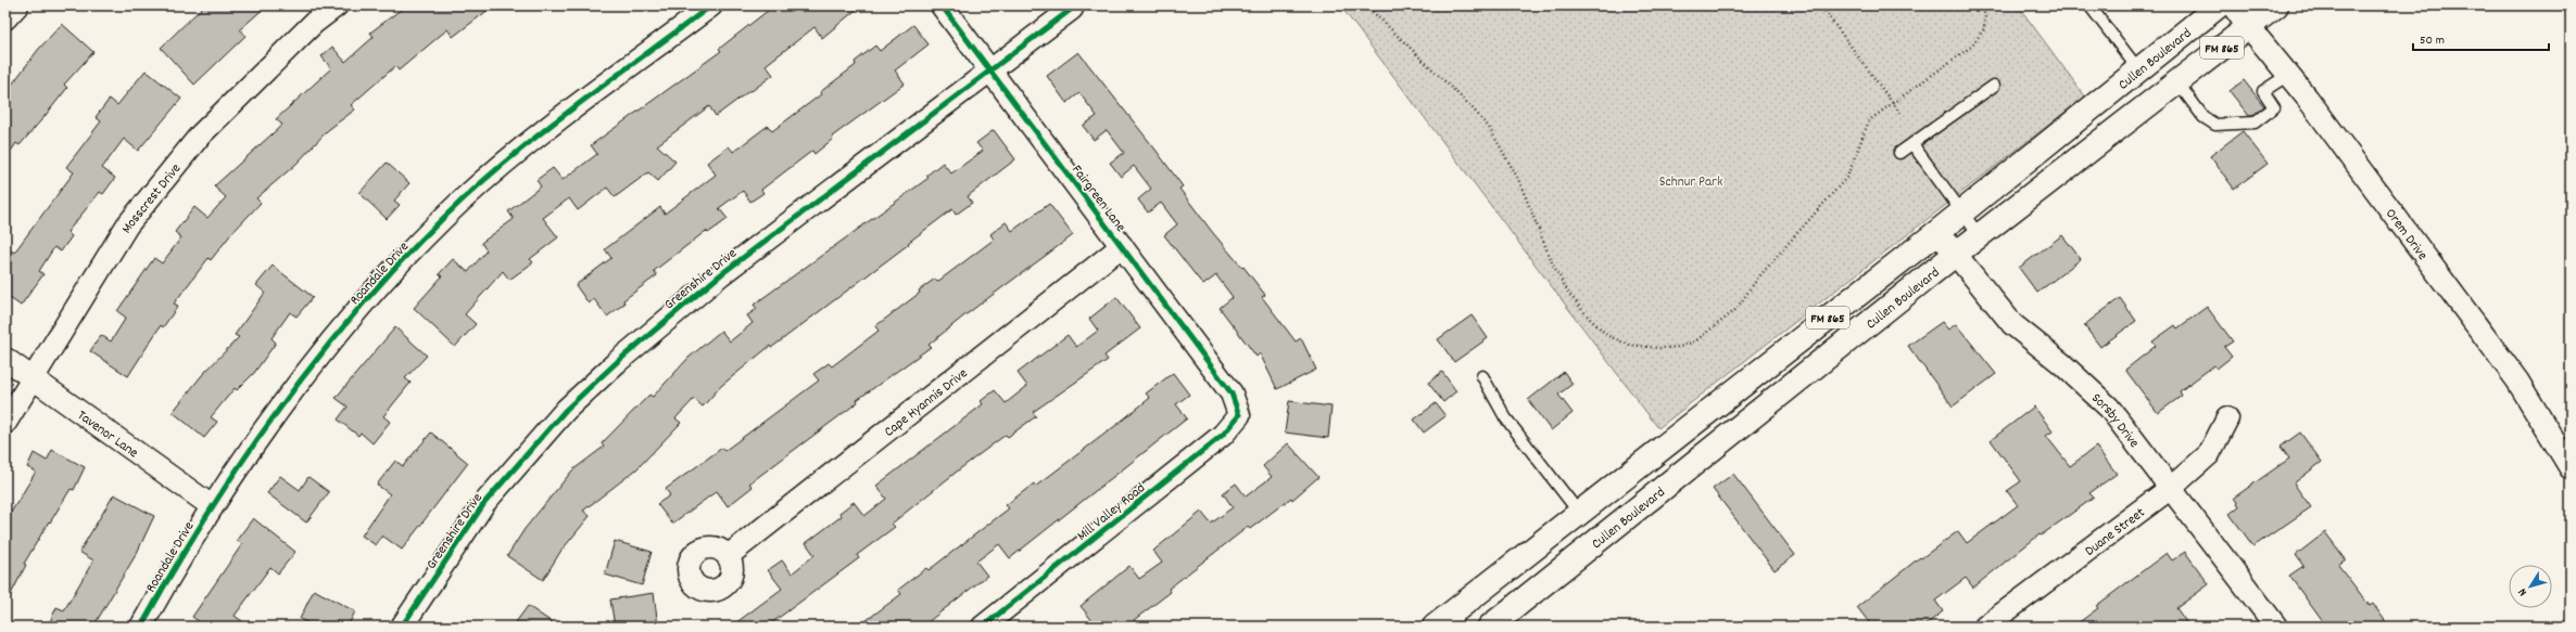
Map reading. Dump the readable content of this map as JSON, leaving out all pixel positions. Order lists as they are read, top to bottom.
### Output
{
  "streets": {
    "main road": ["FM 865", "Cullen Boulevard", "Orem Drive"],
    "street": [
      "Fairgreen Lane",
      "Mosscrest Drive",
      "Roandale Drive",
      "Greenshire Drive",
      "Cape Hyannis Drive",
      "Sorsby Drive",
      "Tavenor Lane",
      "Mill Valley Road",
      "Duane Street"
    ]
  },
  "crossings": [
    ["Cullen Boulevard", "Orem Drive"],
    ["Cullen Boulevard", "Sorsby Drive"],
    ["Fairgreen Lane", "Greenshire Drive"],
    ["Fairgreen Lane", "Cape Hyannis Drive"],
    ["Fairgreen Lane", "Mill Valley Road"],
    ["Mosscrest Drive", "Tavenor Lane"],
    ["Roandale Drive", "Tavenor Lane"],
    ["Sorsby Drive", "Duane Street"]
  ],
  "parks": ["Schnur Park"],
  "scale_bar": "50 m",
  "north": "bottom left"
}
